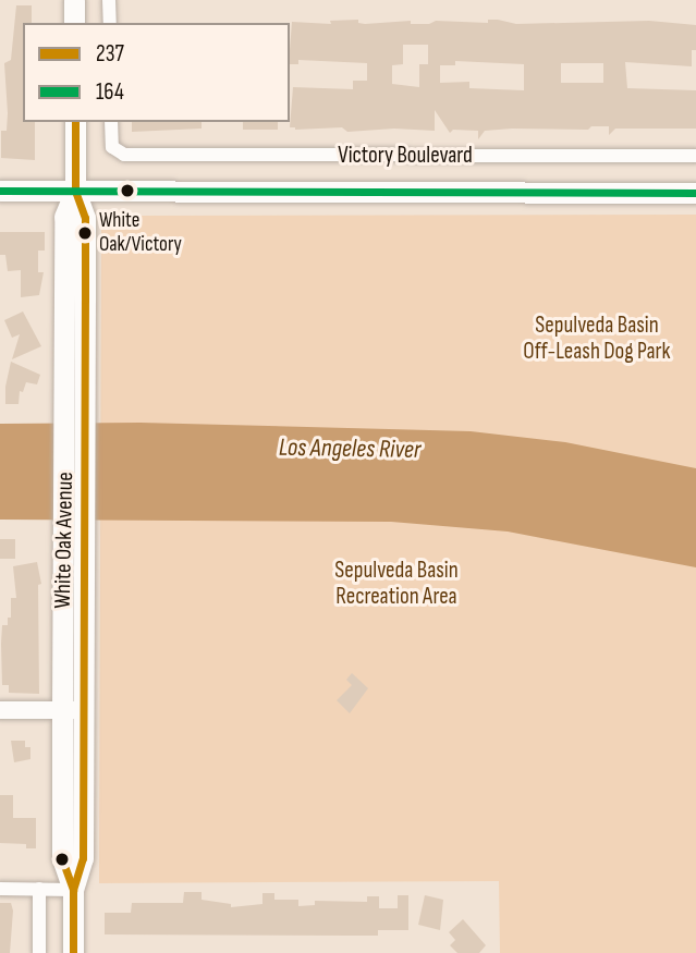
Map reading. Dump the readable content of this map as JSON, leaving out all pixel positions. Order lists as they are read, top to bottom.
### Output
{
  "streets": {
    "main road": ["Victory Boulevard", "White Oak Avenue"]
  },
  "crossings": [
    ["Victory Boulevard", "White Oak Avenue"]
  ],
  "water": ["Los Angeles River"],
  "parks": ["Sepulveda Basin Off-Leash Dog Park", "Sepulveda Basin Recreation Area"],
  "places": ["White Oak/Victory"],
  "lines": ["transit line 237", "transit line 164"],
  "legend": ["237", "164"]
}
